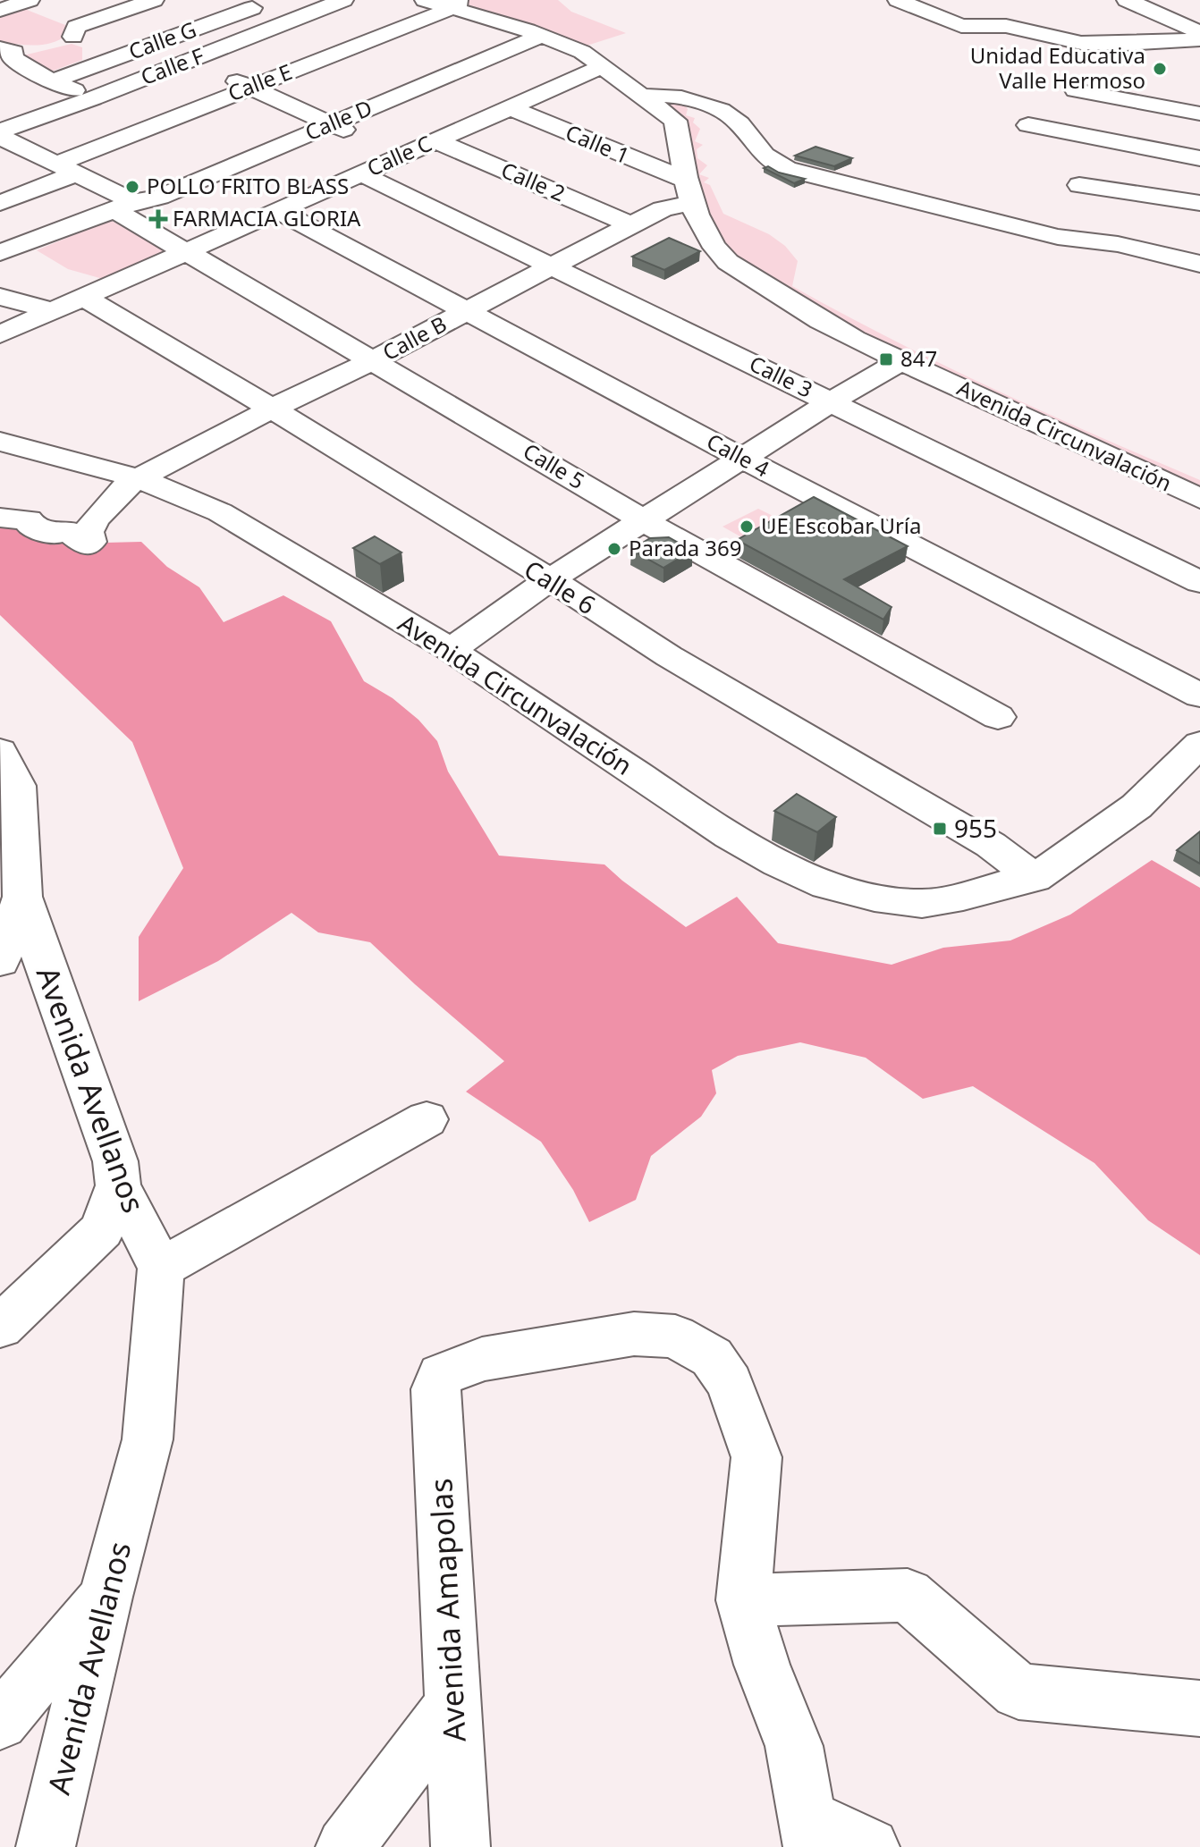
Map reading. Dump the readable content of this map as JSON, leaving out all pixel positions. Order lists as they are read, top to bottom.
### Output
{
  "streets": {
    "street": [
      "Calle G",
      "Calle F",
      "Calle E",
      "Calle D",
      "Calle 1",
      "Calle C",
      "Calle 2",
      "Calle B",
      "Calle 3",
      "Avenida Circunvalación",
      "Calle 4",
      "Calle 5",
      "Calle 6",
      "Avenida Avellanos",
      "Avenida Amapolas"
    ]
  },
  "crossings": [
    ["Calle E", "Avenida Circunvalación"],
    ["Calle D", "Avenida Circunvalación"],
    ["Calle D", "Calle 5"],
    ["Calle 1", "Calle C"],
    ["Calle 1", "Calle B"],
    ["Calle 1", "Avenida Circunvalación"],
    ["Calle C", "Calle 2"],
    ["Calle C", "Calle 3"],
    ["Calle C", "Avenida Circunvalación"],
    ["Calle C", "Calle 4"],
    ["Calle C", "Calle 5"],
    ["Calle C", "Calle 6"],
    ["Calle 2", "Calle B"],
    ["Calle B", "Calle 3"],
    ["Calle B", "Avenida Circunvalación"],
    ["Calle B", "Calle 4"],
    ["Calle B", "Calle 5"],
    ["Calle B", "Calle 6"],
    ["Avenida Circunvalación", "Calle 6"]
  ],
  "places": {
    "other": [
      "Unidad Educativa Valle Hermoso",
      "POLLO FRITO BLASS",
      "UE Escobar Uría",
      "Parada 369"
    ],
    "health": ["FARMACIA GLORIA"],
    "transit": ["847", "955"]
  }
}
